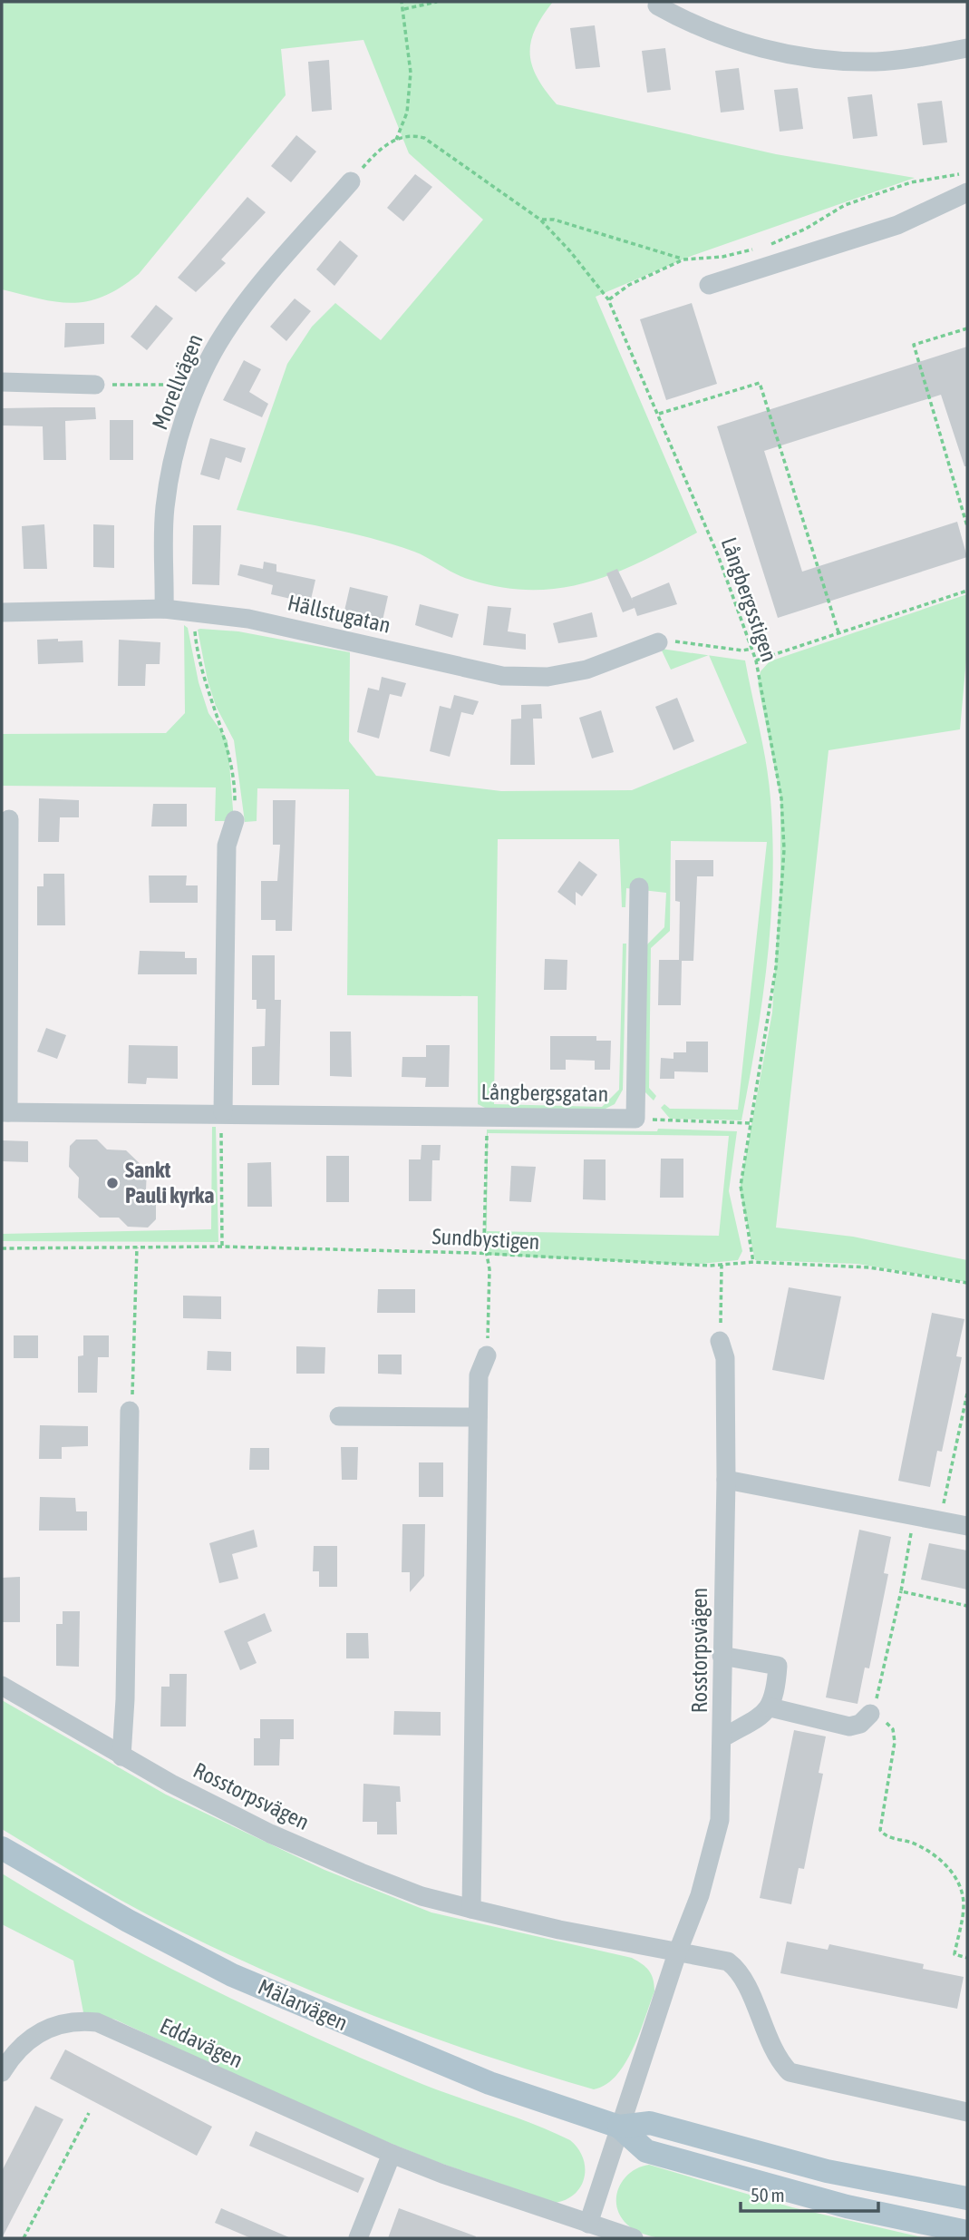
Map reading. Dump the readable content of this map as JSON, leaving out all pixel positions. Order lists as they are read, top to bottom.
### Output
{
  "streets": {
    "main road": ["Mälarvägen"],
    "street": [
      "Morellvägen",
      "Hällstugatan",
      "Långbergsgatan",
      "Rosstorpsvägen",
      "Eddavägen"
    ],
    "path": ["Långbergsstigen", "Sundbystigen"]
  },
  "crossings": [
    ["Morellvägen", "Hällstugatan"],
    ["Långbergsstigen", "Sundbystigen"],
    ["Rosstorpsvägen", "Mälarvägen"]
  ],
  "places": ["Sankt Pauli kyrka"],
  "scale_bar": "50 m"
}
